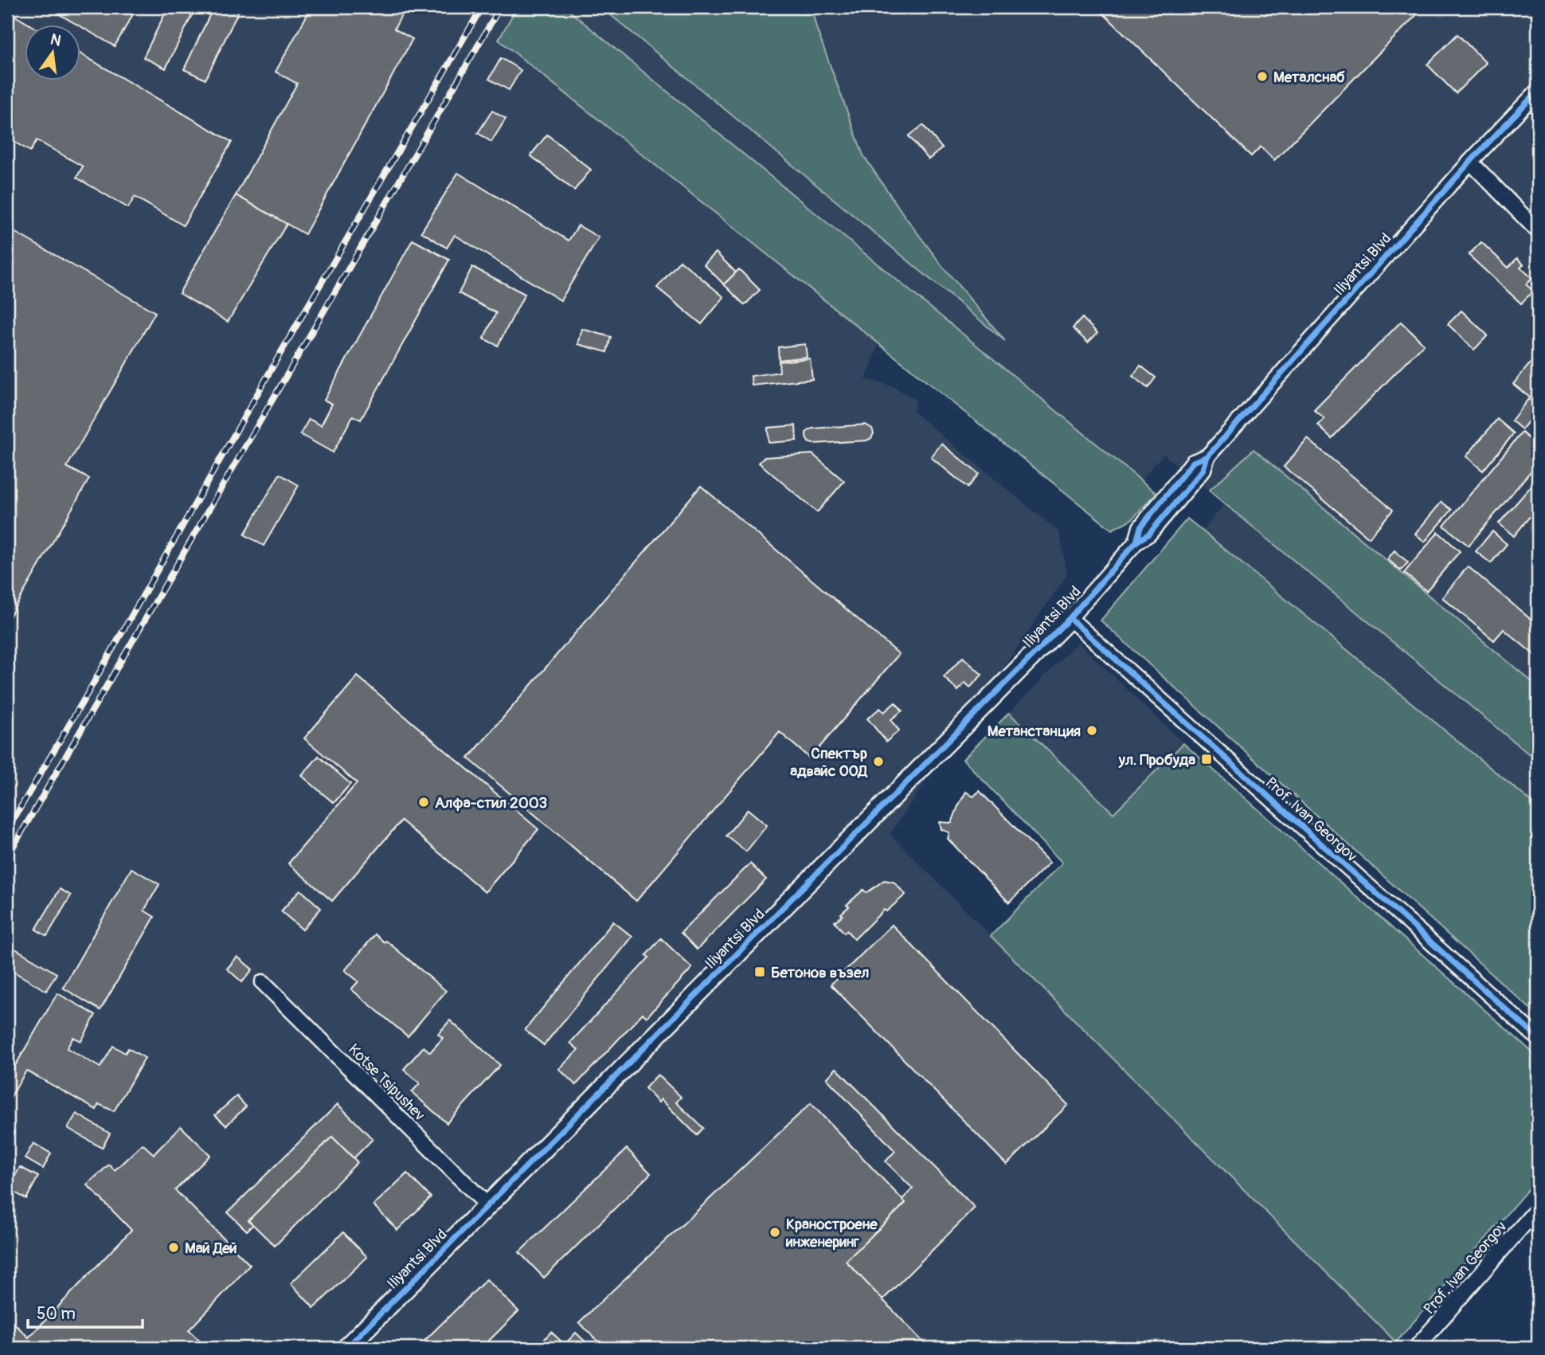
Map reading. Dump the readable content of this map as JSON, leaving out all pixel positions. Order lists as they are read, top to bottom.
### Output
{
  "streets": {
    "street": ["Iliyantsi Blvd", "Prof. Ivan Georgov", "Kotse Tsipushev"]
  },
  "crossings": [
    ["Iliyantsi Blvd", "Prof. Ivan Georgov"],
    ["Iliyantsi Blvd", "Kotse Tsipushev"]
  ],
  "places": {
    "other": [
      "Металснаб",
      "Метанстанция",
      "Спектър адвайс ООД",
      "Алфа-стил 2003",
      "Краностроене инженеринг",
      "Май Дей"
    ],
    "transit": ["ул. Пробуда", "Бетонов възел"]
  },
  "scale_bar": "50 m",
  "north": "top"
}
